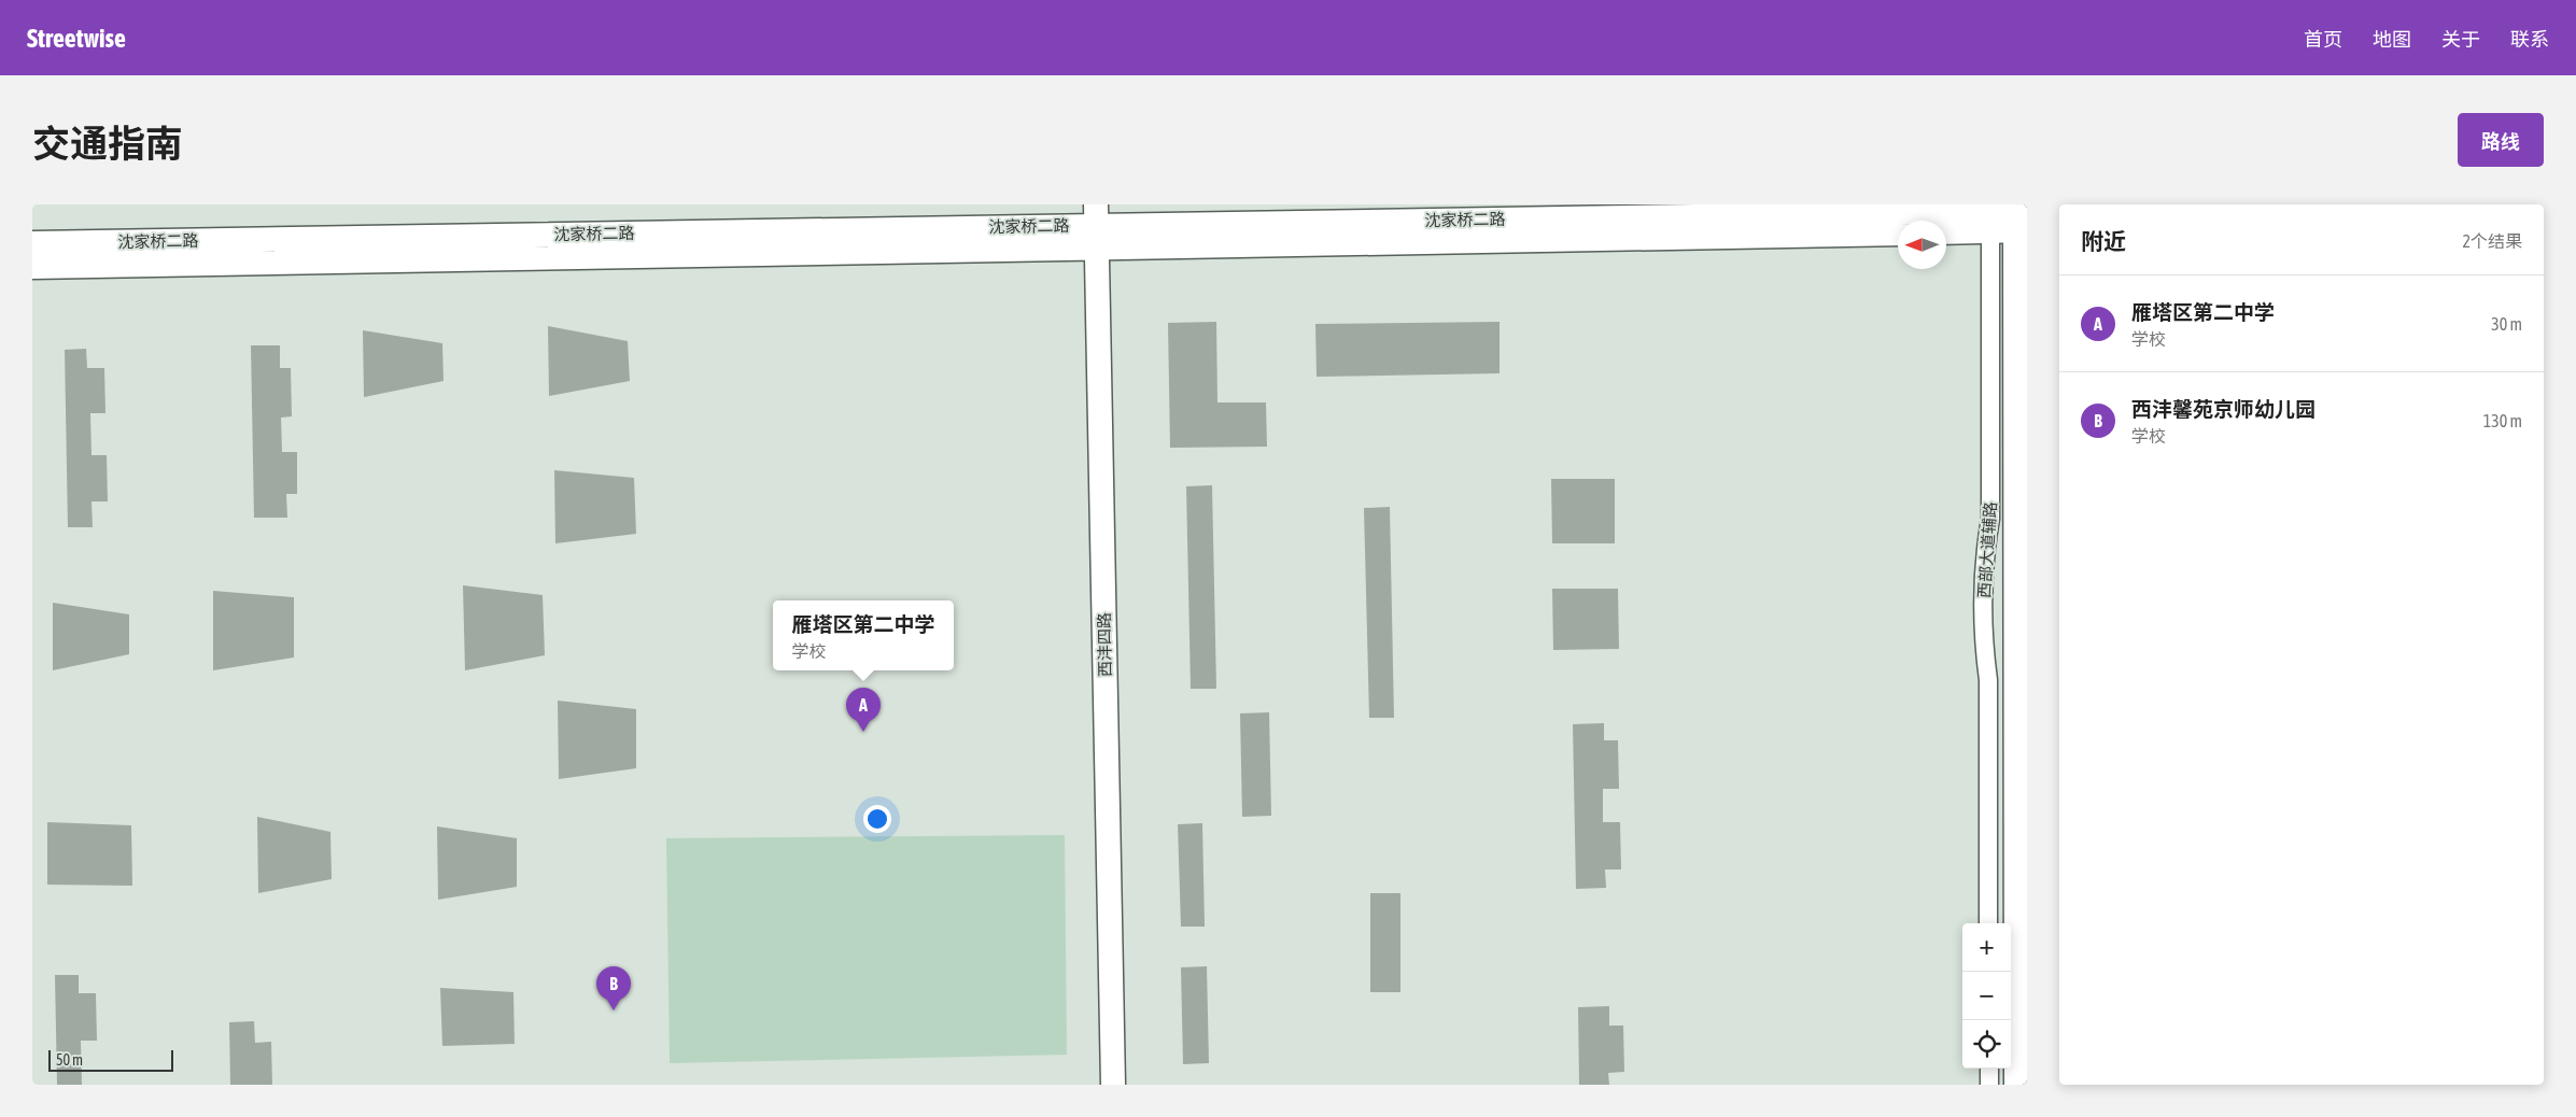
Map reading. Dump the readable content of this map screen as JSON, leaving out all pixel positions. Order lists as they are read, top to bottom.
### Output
{
  "streets": {
    "street": ["沈家桥二路", "西部大道辅路", "西沣四路"]
  },
  "crossings": [
    ["沈家桥二路", "西部大道辅路"],
    ["沈家桥二路", "西沣四路"]
  ],
  "scale_bar": "50 m",
  "north": "left",
  "page": {
    "header": "Streetwise",
    "nav": [
      "首页",
      "地图",
      "关于",
      "联系"
    ],
    "title": "交通指南",
    "buttons": "路线",
    "heading": ["附近", "2个结果"],
    "list": [
      {
        "mark": "A",
        "name": "雁塔区第二中学",
        "note": "学校",
        "value": "30 m"
      },
      {
        "mark": "B",
        "name": "西沣馨苑京师幼儿园",
        "note": "学校",
        "value": "130 m"
      }
    ],
    "popup": ["雁塔区第二中学", "学校"],
    "pins": ["A", "B"],
    "map_buttons": ["+", "−"],
    "scale": "50 m"
  }
}
